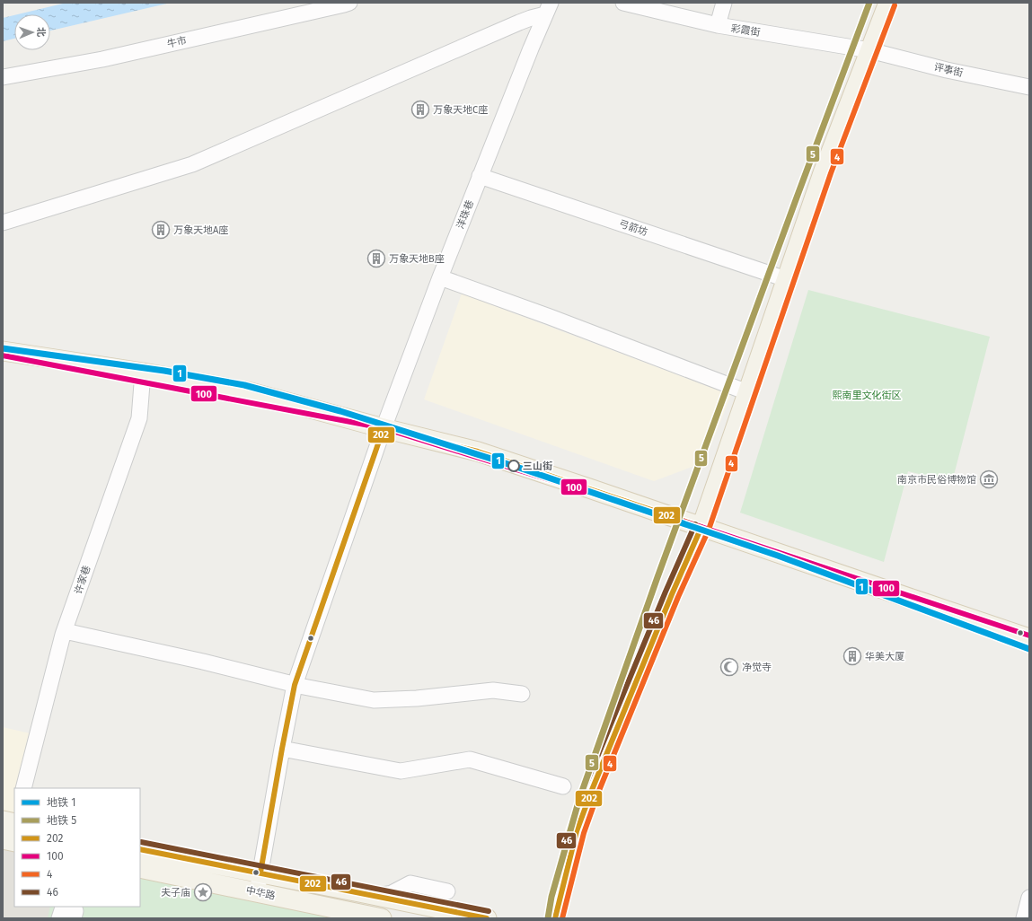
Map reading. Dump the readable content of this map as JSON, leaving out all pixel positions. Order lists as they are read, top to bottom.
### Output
{
  "streets": {
    "main road": ["中华路"],
    "street": [
      "彩霞街",
      "牛市",
      "评事街",
      "洋珠巷",
      "弓箭坊",
      "许家巷"
    ]
  },
  "crossings": [
    ["彩霞街", "评事街"],
    ["洋珠巷", "弓箭坊"],
    ["洋珠巷", "中华路"]
  ],
  "parks": ["熙南里文化街区"],
  "places": {
    "building": [
      "万象天地C座",
      "万象天地A座",
      "万象天地B座",
      "华美大厦"
    ],
    "other": ["三山街"],
    "museum": ["南京市民俗博物馆"],
    "mosque": ["净觉寺"],
    "place": ["夫子庙"]
  },
  "lines": [
    "metro line 5",
    "transit line 4",
    "metro line 1",
    "transit line 100",
    "transit line 202",
    "transit line 46"
  ],
  "legend": [
    "地铁 1",
    "地铁 5",
    "202",
    "100",
    "4",
    "46"
  ],
  "north": "right"
}
